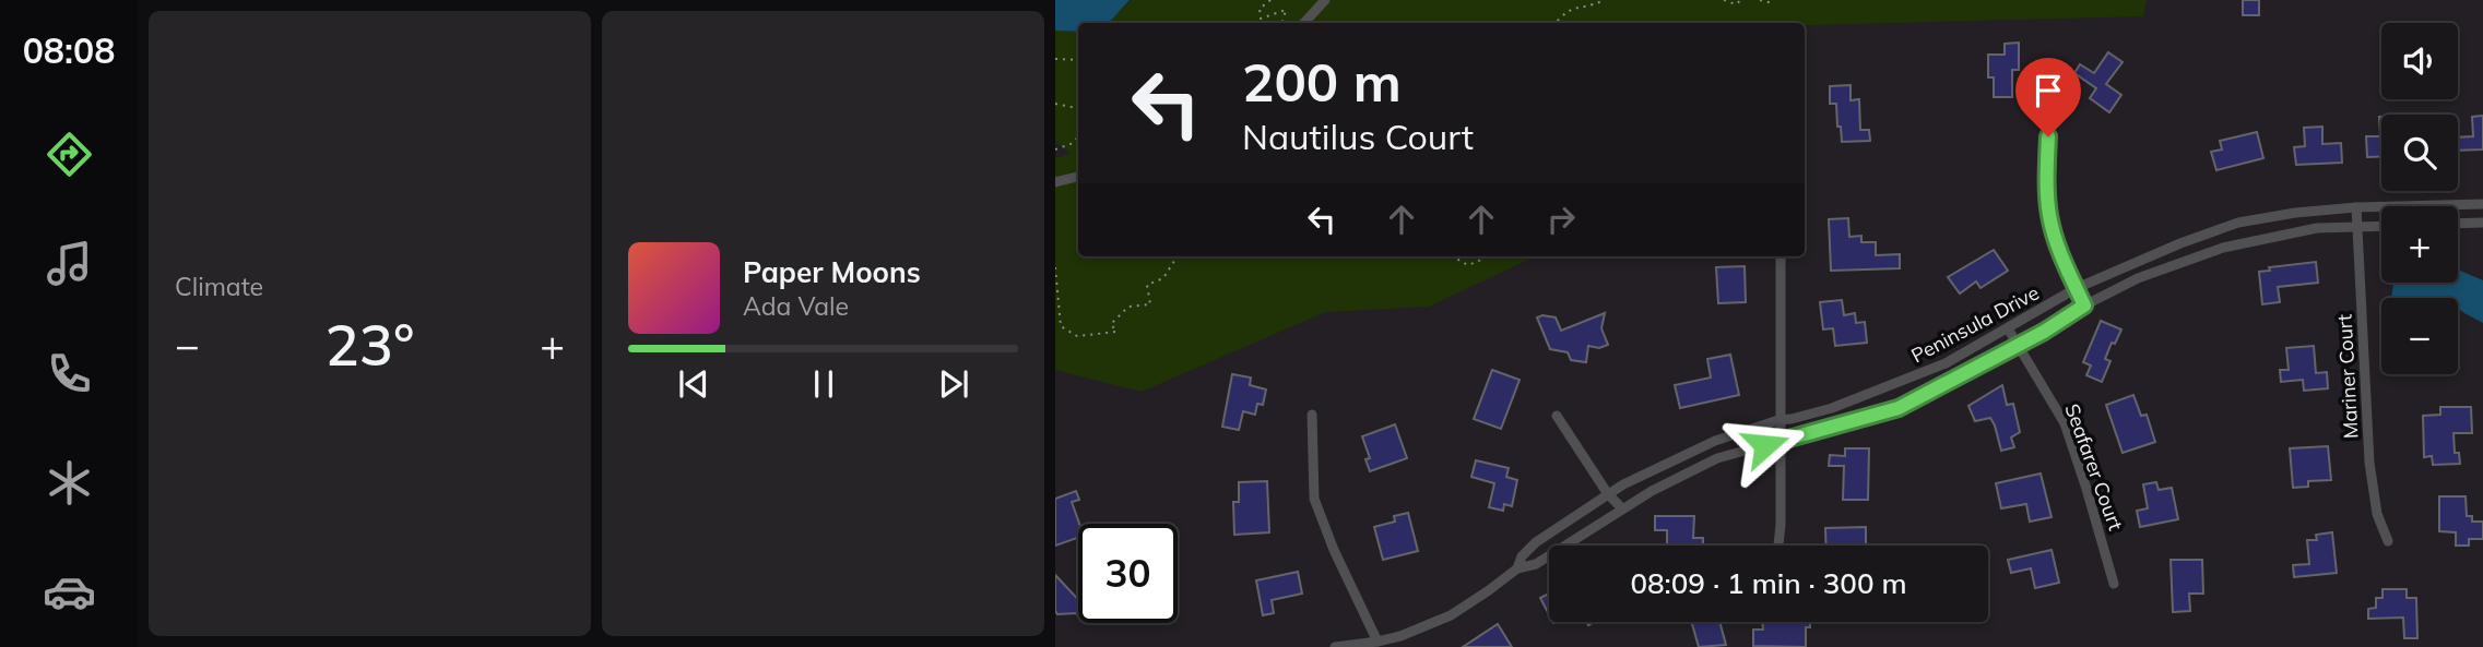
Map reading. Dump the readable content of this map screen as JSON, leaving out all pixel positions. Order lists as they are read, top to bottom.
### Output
{
  "streets": {
    "street": ["Peninsula Drive", "Mariner Court", "Seafarer Court"]
  },
  "crossings": [
    ["Peninsula Drive", "Mariner Court"],
    ["Peninsula Drive", "Seafarer Court"]
  ],
  "page": {
    "tabs": "08:08",
    "tile": "Climate",
    "map_buttons": ["+", "−"],
    "turn": ["200 m", "Nautilus Court"],
    "song": ["Paper Moons", "Ada Vale"],
    "heat": ["−", "23°", "+"],
    "limit": "30",
    "trip": "08:09 · 1 min · 300 m"
  }
}
